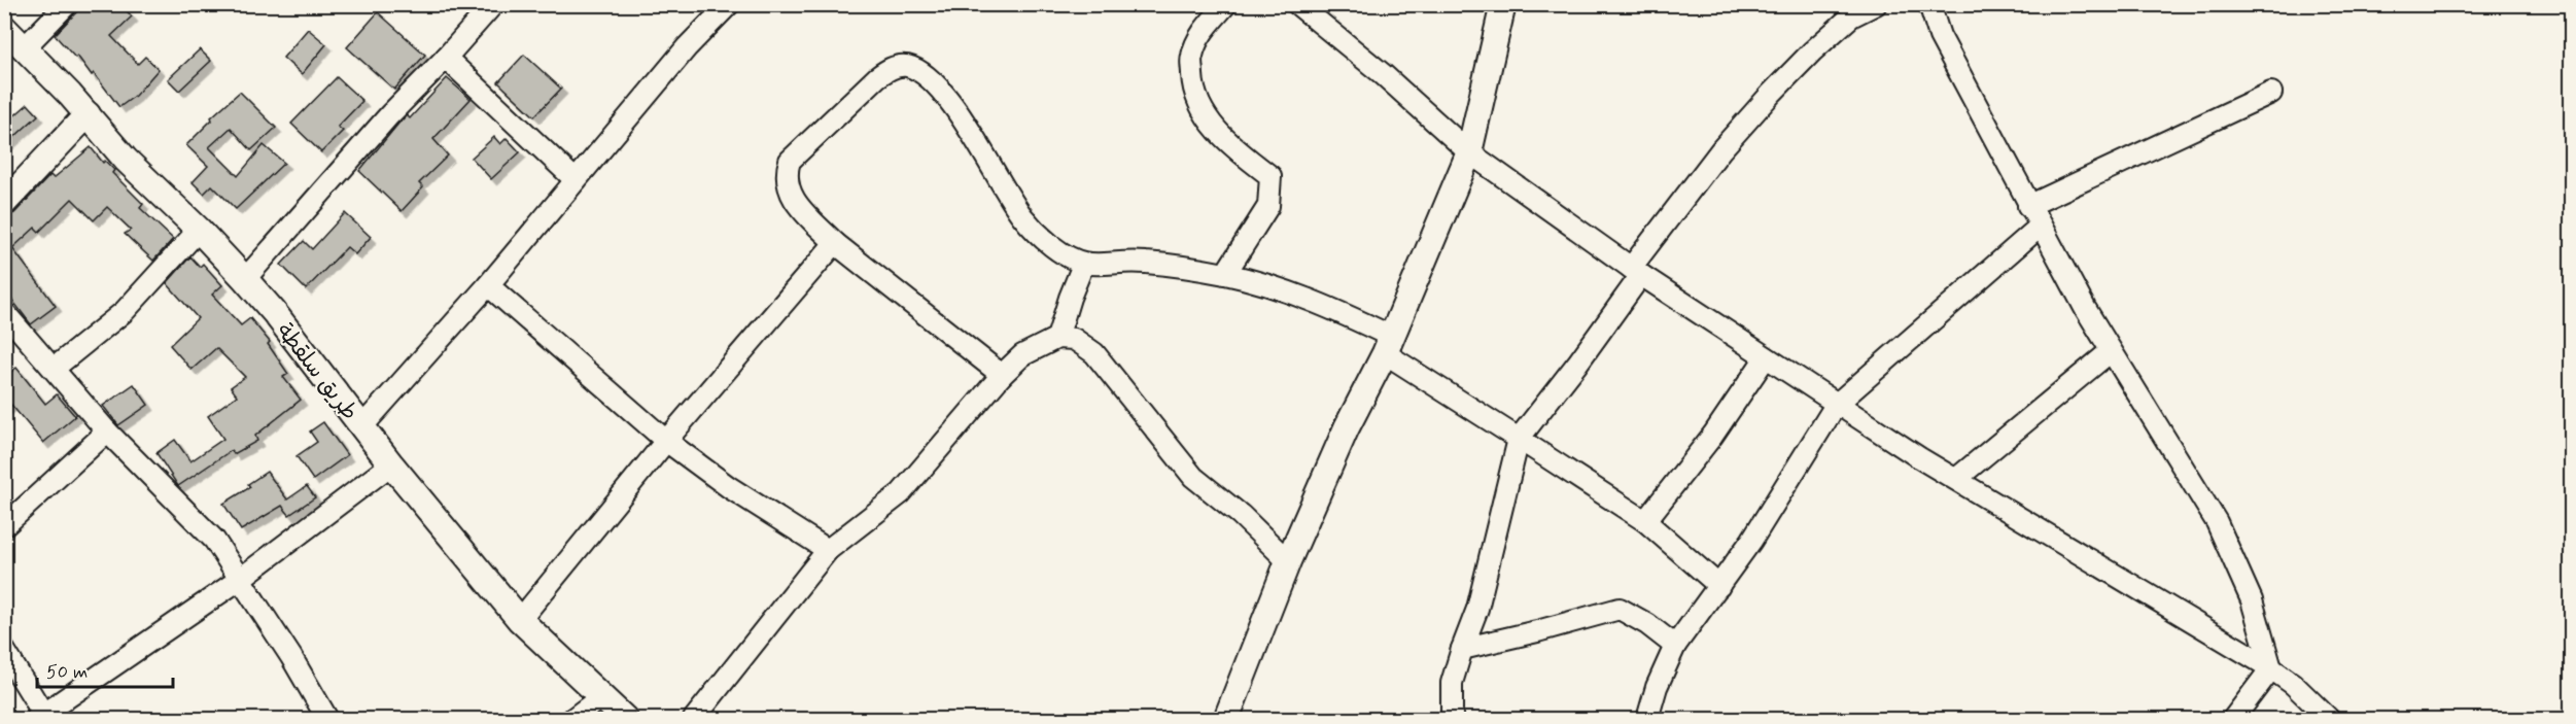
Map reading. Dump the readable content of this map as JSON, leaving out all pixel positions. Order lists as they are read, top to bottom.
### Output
{
  "streets": {
    "street": ["طريق سلقطة"]
  },
  "scale_bar": "50 m"
}
